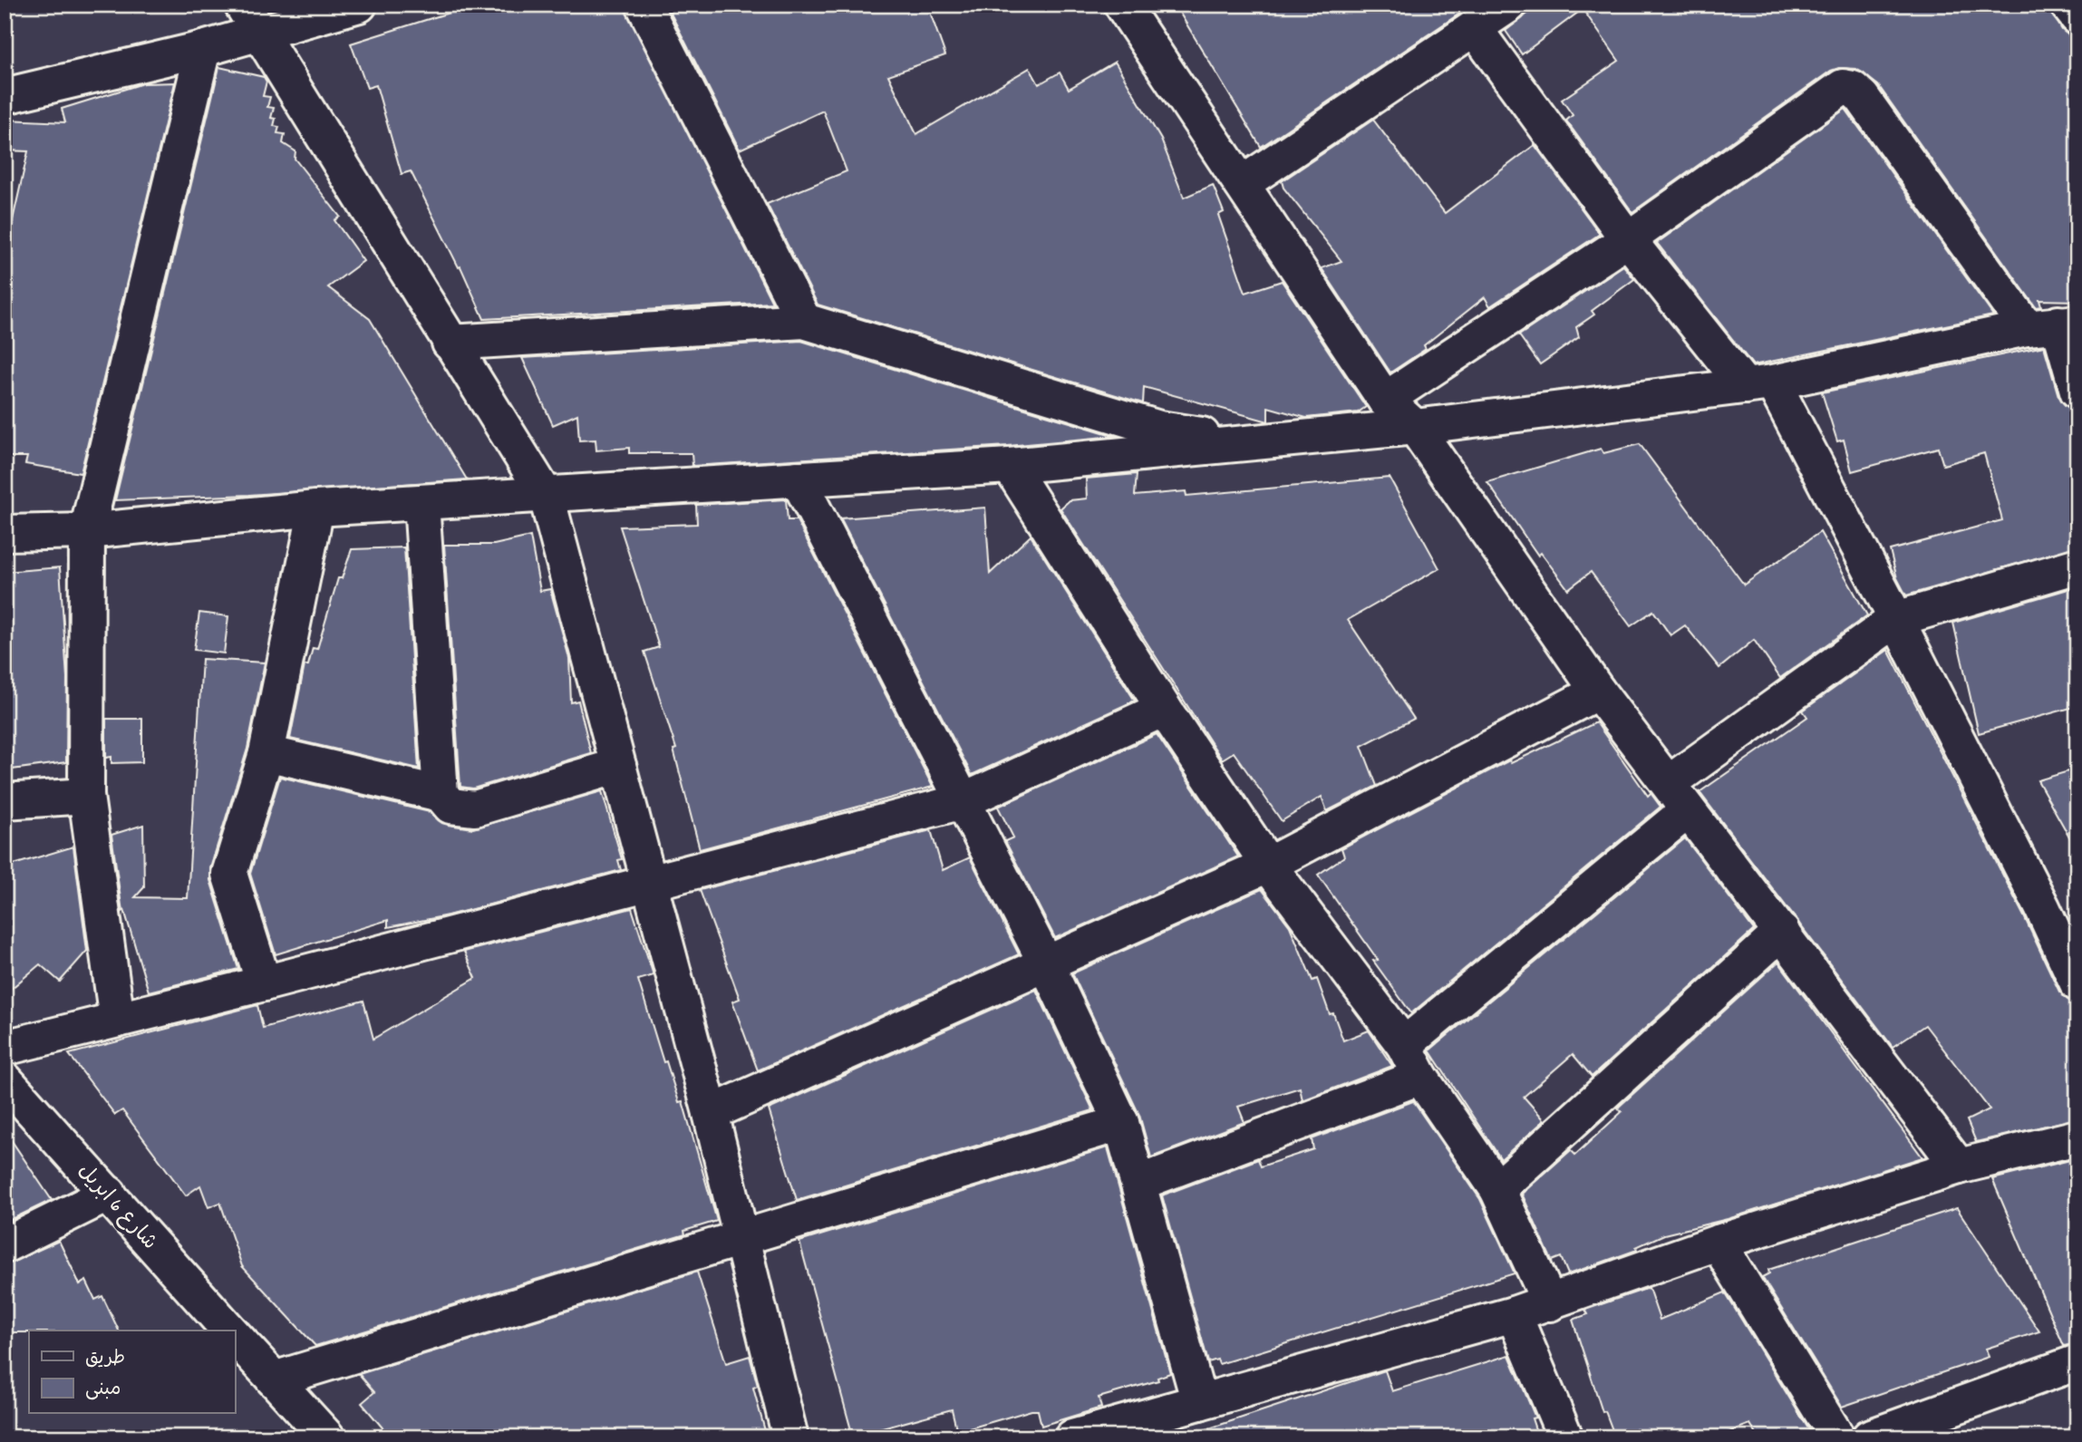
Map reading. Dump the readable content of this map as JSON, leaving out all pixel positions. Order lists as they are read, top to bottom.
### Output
{
  "streets": {
    "street": ["شارع 6 ابريل"]
  },
  "legend": ["طريق", "مبنى"]
}
